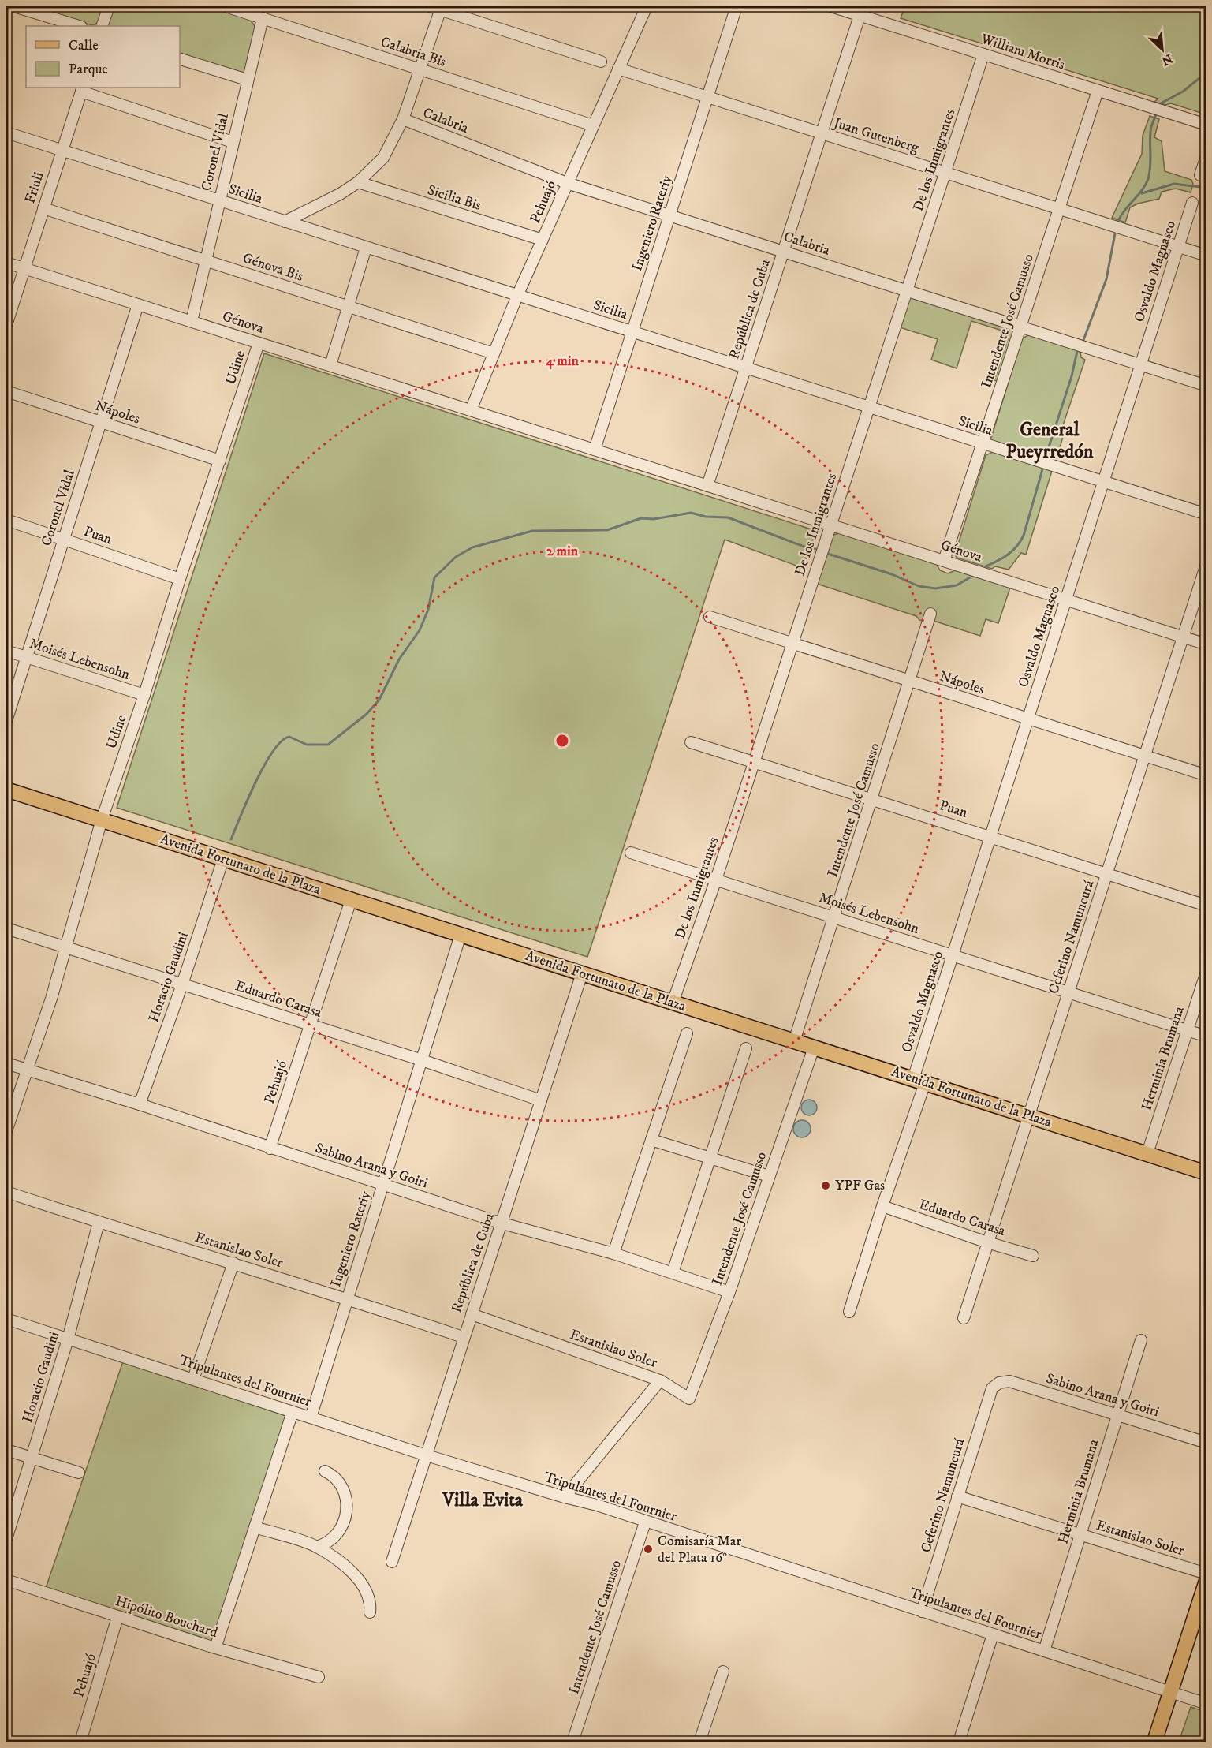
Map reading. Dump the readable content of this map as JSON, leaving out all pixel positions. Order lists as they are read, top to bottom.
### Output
{
  "streets": {
    "main road": ["Avenida Fortunato de la Plaza"],
    "street": [
      "Calabria Bis",
      "William Morris",
      "Calabria",
      "Juan Gutenberg",
      "Coronel Vidal",
      "De los Inmigrantes",
      "Friuli",
      "Sicilia",
      "Sicilia Bis",
      "Pehuajó",
      "Ingeniero Rateriy",
      "Génova Bis",
      "Osvaldo Magnasco",
      "República de Cuba",
      "Intendente José Camusso",
      "Génova",
      "Udine",
      "Nápoles",
      "Puan",
      "Moisés Lebensohn",
      "Ceferino Namuncurá",
      "Horacio Gaudini",
      "Eduardo Carasa",
      "Herminia Brumana",
      "Sabino Arana y Goiri",
      "Estanislao Soler",
      "Tripulantes del Fournier",
      "Hipólito Bouchard"
    ]
  },
  "crossings": [
    ["Calabria Bis", "Coronel Vidal"],
    ["Calabria Bis", "Pehuajó"],
    ["William Morris", "De los Inmigrantes"],
    ["William Morris", "República de Cuba"],
    ["William Morris", "Intendente José Camusso"],
    ["Calabria", "De los Inmigrantes"],
    ["Calabria", "Pehuajó"],
    ["Calabria", "Ingeniero Rateriy"],
    ["Calabria", "Osvaldo Magnasco"],
    ["Calabria", "República de Cuba"],
    ["Calabria", "Intendente José Camusso"],
    ["Juan Gutenberg", "De los Inmigrantes"],
    ["Juan Gutenberg", "Pehuajó"],
    ["Juan Gutenberg", "Ingeniero Rateriy"],
    ["Juan Gutenberg", "Osvaldo Magnasco"],
    ["Juan Gutenberg", "República de Cuba"],
    ["Juan Gutenberg", "Intendente José Camusso"],
    ["Coronel Vidal", "Sicilia"],
    ["Coronel Vidal", "Génova Bis"],
    ["Coronel Vidal", "Génova"],
    ["Coronel Vidal", "Nápoles"],
    ["Coronel Vidal", "Puan"],
    ["Coronel Vidal", "Moisés Lebensohn"],
    ["De los Inmigrantes", "Sicilia"],
    ["De los Inmigrantes", "Génova"],
    ["De los Inmigrantes", "Nápoles"],
    ["De los Inmigrantes", "Puan"],
    ["De los Inmigrantes", "Moisés Lebensohn"],
    ["De los Inmigrantes", "Avenida Fortunato de la Plaza"],
    ["Friuli", "Sicilia"],
    ["Friuli", "Génova Bis"],
    ["Friuli", "Génova"],
    ["Sicilia", "Pehuajó"],
    ["Sicilia", "Ingeniero Rateriy"],
    ["Sicilia", "Osvaldo Magnasco"],
    ["Sicilia", "República de Cuba"],
    ["Sicilia", "Intendente José Camusso"],
    ["Sicilia Bis", "Pehuajó"],
    ["Pehuajó", "Génova Bis"],
    ["Pehuajó", "Génova"],
    ["Pehuajó", "Avenida Fortunato de la Plaza"],
    ["Pehuajó", "Eduardo Carasa"],
    ["Pehuajó", "Sabino Arana y Goiri"],
    ["Pehuajó", "Hipólito Bouchard"],
    ["Ingeniero Rateriy", "Génova"],
    ["Ingeniero Rateriy", "Avenida Fortunato de la Plaza"],
    ["Ingeniero Rateriy", "Eduardo Carasa"],
    ["Ingeniero Rateriy", "Sabino Arana y Goiri"],
    ["Ingeniero Rateriy", "Estanislao Soler"],
    ["Ingeniero Rateriy", "Tripulantes del Fournier"],
    ["Osvaldo Magnasco", "Génova"],
    ["Osvaldo Magnasco", "Nápoles"],
    ["Osvaldo Magnasco", "Puan"],
    ["Osvaldo Magnasco", "Moisés Lebensohn"],
    ["Osvaldo Magnasco", "Avenida Fortunato de la Plaza"],
    ["Osvaldo Magnasco", "Eduardo Carasa"],
    ["República de Cuba", "Génova"],
    ["República de Cuba", "Avenida Fortunato de la Plaza"],
    ["República de Cuba", "Eduardo Carasa"],
    ["República de Cuba", "Sabino Arana y Goiri"],
    ["República de Cuba", "Estanislao Soler"],
    ["República de Cuba", "Tripulantes del Fournier"],
    ["Intendente José Camusso", "Génova"],
    ["Intendente José Camusso", "Nápoles"],
    ["Intendente José Camusso", "Puan"],
    ["Intendente José Camusso", "Moisés Lebensohn"],
    ["Intendente José Camusso", "Avenida Fortunato de la Plaza"],
    ["Intendente José Camusso", "Sabino Arana y Goiri"],
    ["Intendente José Camusso", "Estanislao Soler"],
    ["Intendente José Camusso", "Tripulantes del Fournier"],
    ["Génova", "Udine"],
    ["Génova", "Ceferino Namuncurá"],
    ["Udine", "Nápoles"],
    ["Udine", "Puan"],
    ["Udine", "Moisés Lebensohn"],
    ["Udine", "Avenida Fortunato de la Plaza"],
    ["Udine", "Eduardo Carasa"],
    ["Udine", "Sabino Arana y Goiri"],
    ["Nápoles", "Ceferino Namuncurá"],
    ["Puan", "Ceferino Namuncurá"],
    ["Moisés Lebensohn", "Ceferino Namuncurá"],
    ["Moisés Lebensohn", "Herminia Brumana"],
    ["Avenida Fortunato de la Plaza", "Ceferino Namuncurá"],
    ["Avenida Fortunato de la Plaza", "Horacio Gaudini"],
    ["Avenida Fortunato de la Plaza", "Herminia Brumana"],
    ["Ceferino Namuncurá", "Eduardo Carasa"],
    ["Ceferino Namuncurá", "Sabino Arana y Goiri"],
    ["Ceferino Namuncurá", "Estanislao Soler"],
    ["Ceferino Namuncurá", "Tripulantes del Fournier"],
    ["Horacio Gaudini", "Eduardo Carasa"],
    ["Horacio Gaudini", "Sabino Arana y Goiri"],
    ["Horacio Gaudini", "Estanislao Soler"],
    ["Horacio Gaudini", "Tripulantes del Fournier"],
    ["Herminia Brumana", "Sabino Arana y Goiri"],
    ["Herminia Brumana", "Estanislao Soler"],
    ["Herminia Brumana", "Tripulantes del Fournier"]
  ],
  "districts": ["General Pueyrredón", "Villa Evita"],
  "places": ["YPF Gas", "Comisaría Mar del Plata 16°"],
  "legend": ["Calle", "Parque"],
  "north": "bottom right",
  "rings": ["4 min", "2 min"]
}
